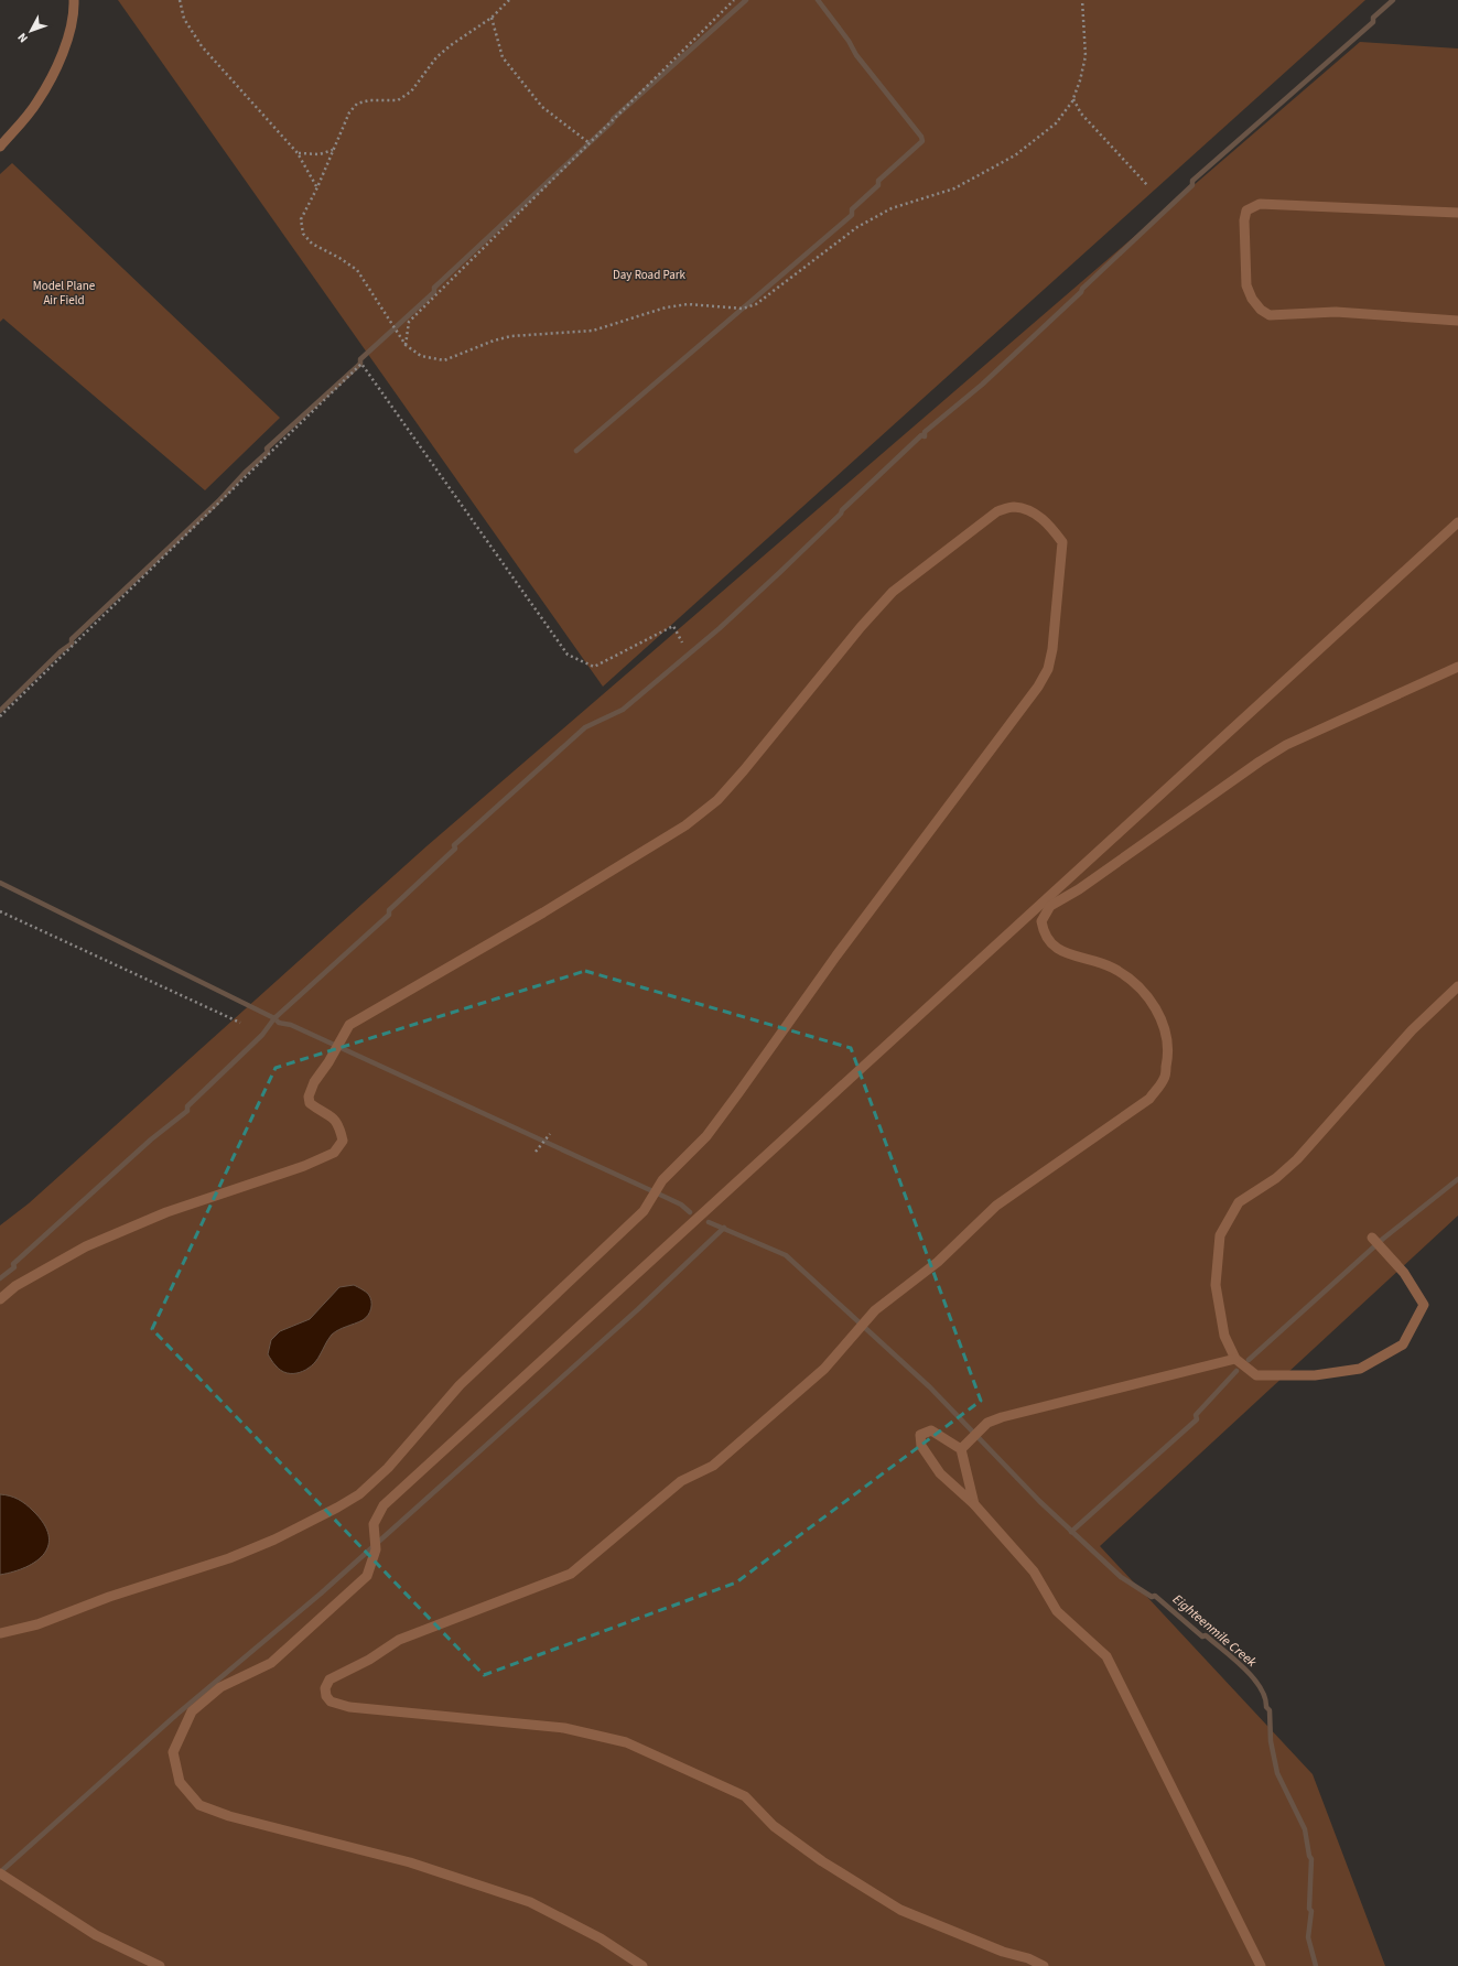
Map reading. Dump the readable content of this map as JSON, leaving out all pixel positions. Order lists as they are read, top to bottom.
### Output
{
  "water": ["Eighteenmile Creek"],
  "parks": ["Day Road Park", "Model Plane Air Field"],
  "north": "bottom left"
}
